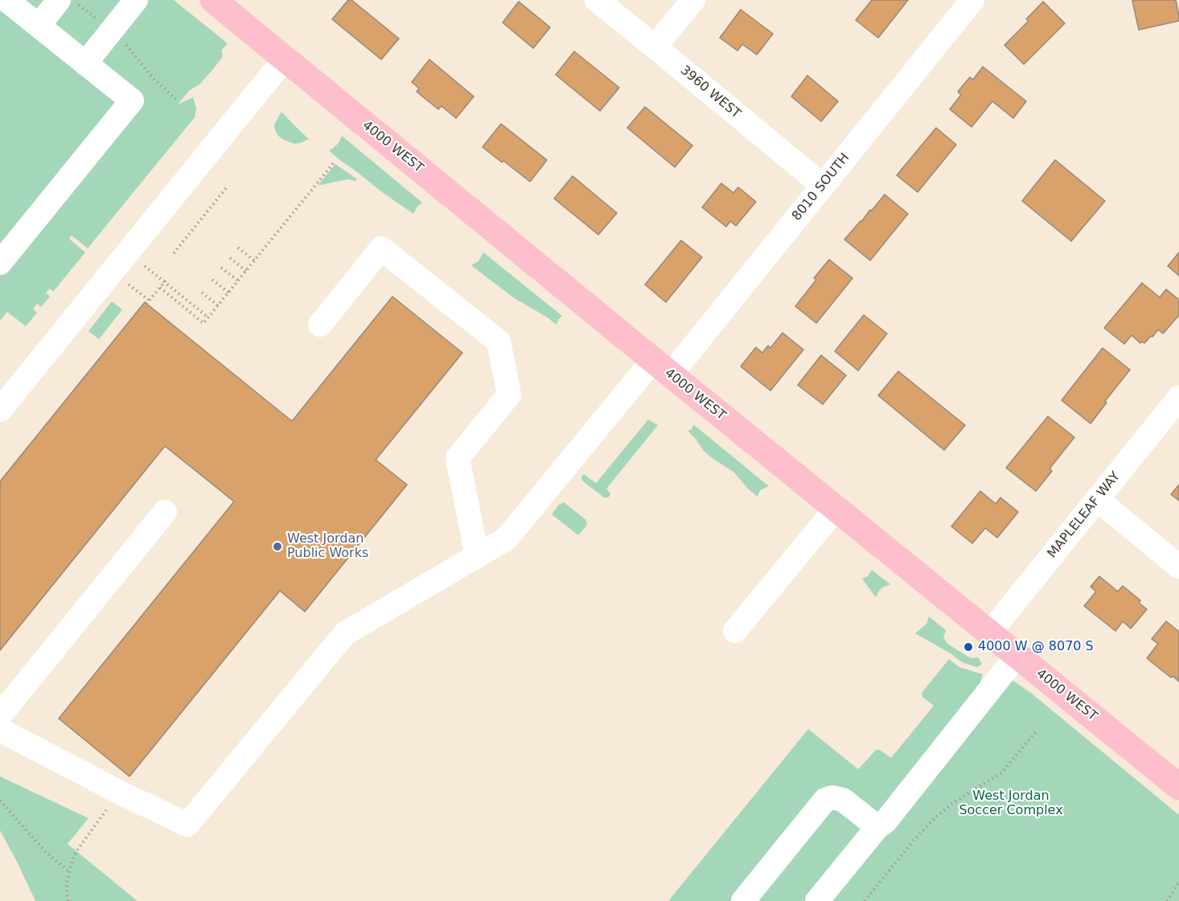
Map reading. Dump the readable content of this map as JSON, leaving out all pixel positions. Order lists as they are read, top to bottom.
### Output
{
  "streets": {
    "main road": ["4000 WEST"],
    "street": ["3960 WEST", "8010 SOUTH", "MAPLELEAF WAY"]
  },
  "crossings": [
    ["3960 WEST", "8010 SOUTH"],
    ["4000 WEST", "8010 SOUTH"],
    ["4000 WEST", "MAPLELEAF WAY"]
  ],
  "parks": ["West Jordan Soccer Complex"],
  "places": ["West Jordan Public Works", "4000 W @ 8070 S"]
}
